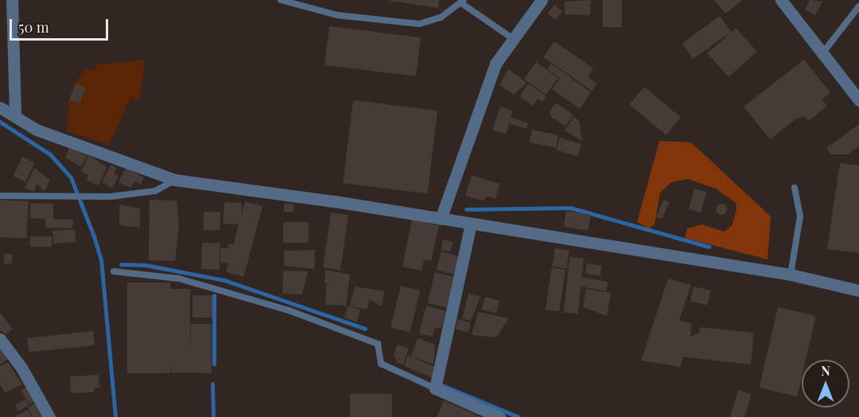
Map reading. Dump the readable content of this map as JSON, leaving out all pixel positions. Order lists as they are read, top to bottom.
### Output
{
  "scale_bar": "50 m",
  "north": "top"
}
